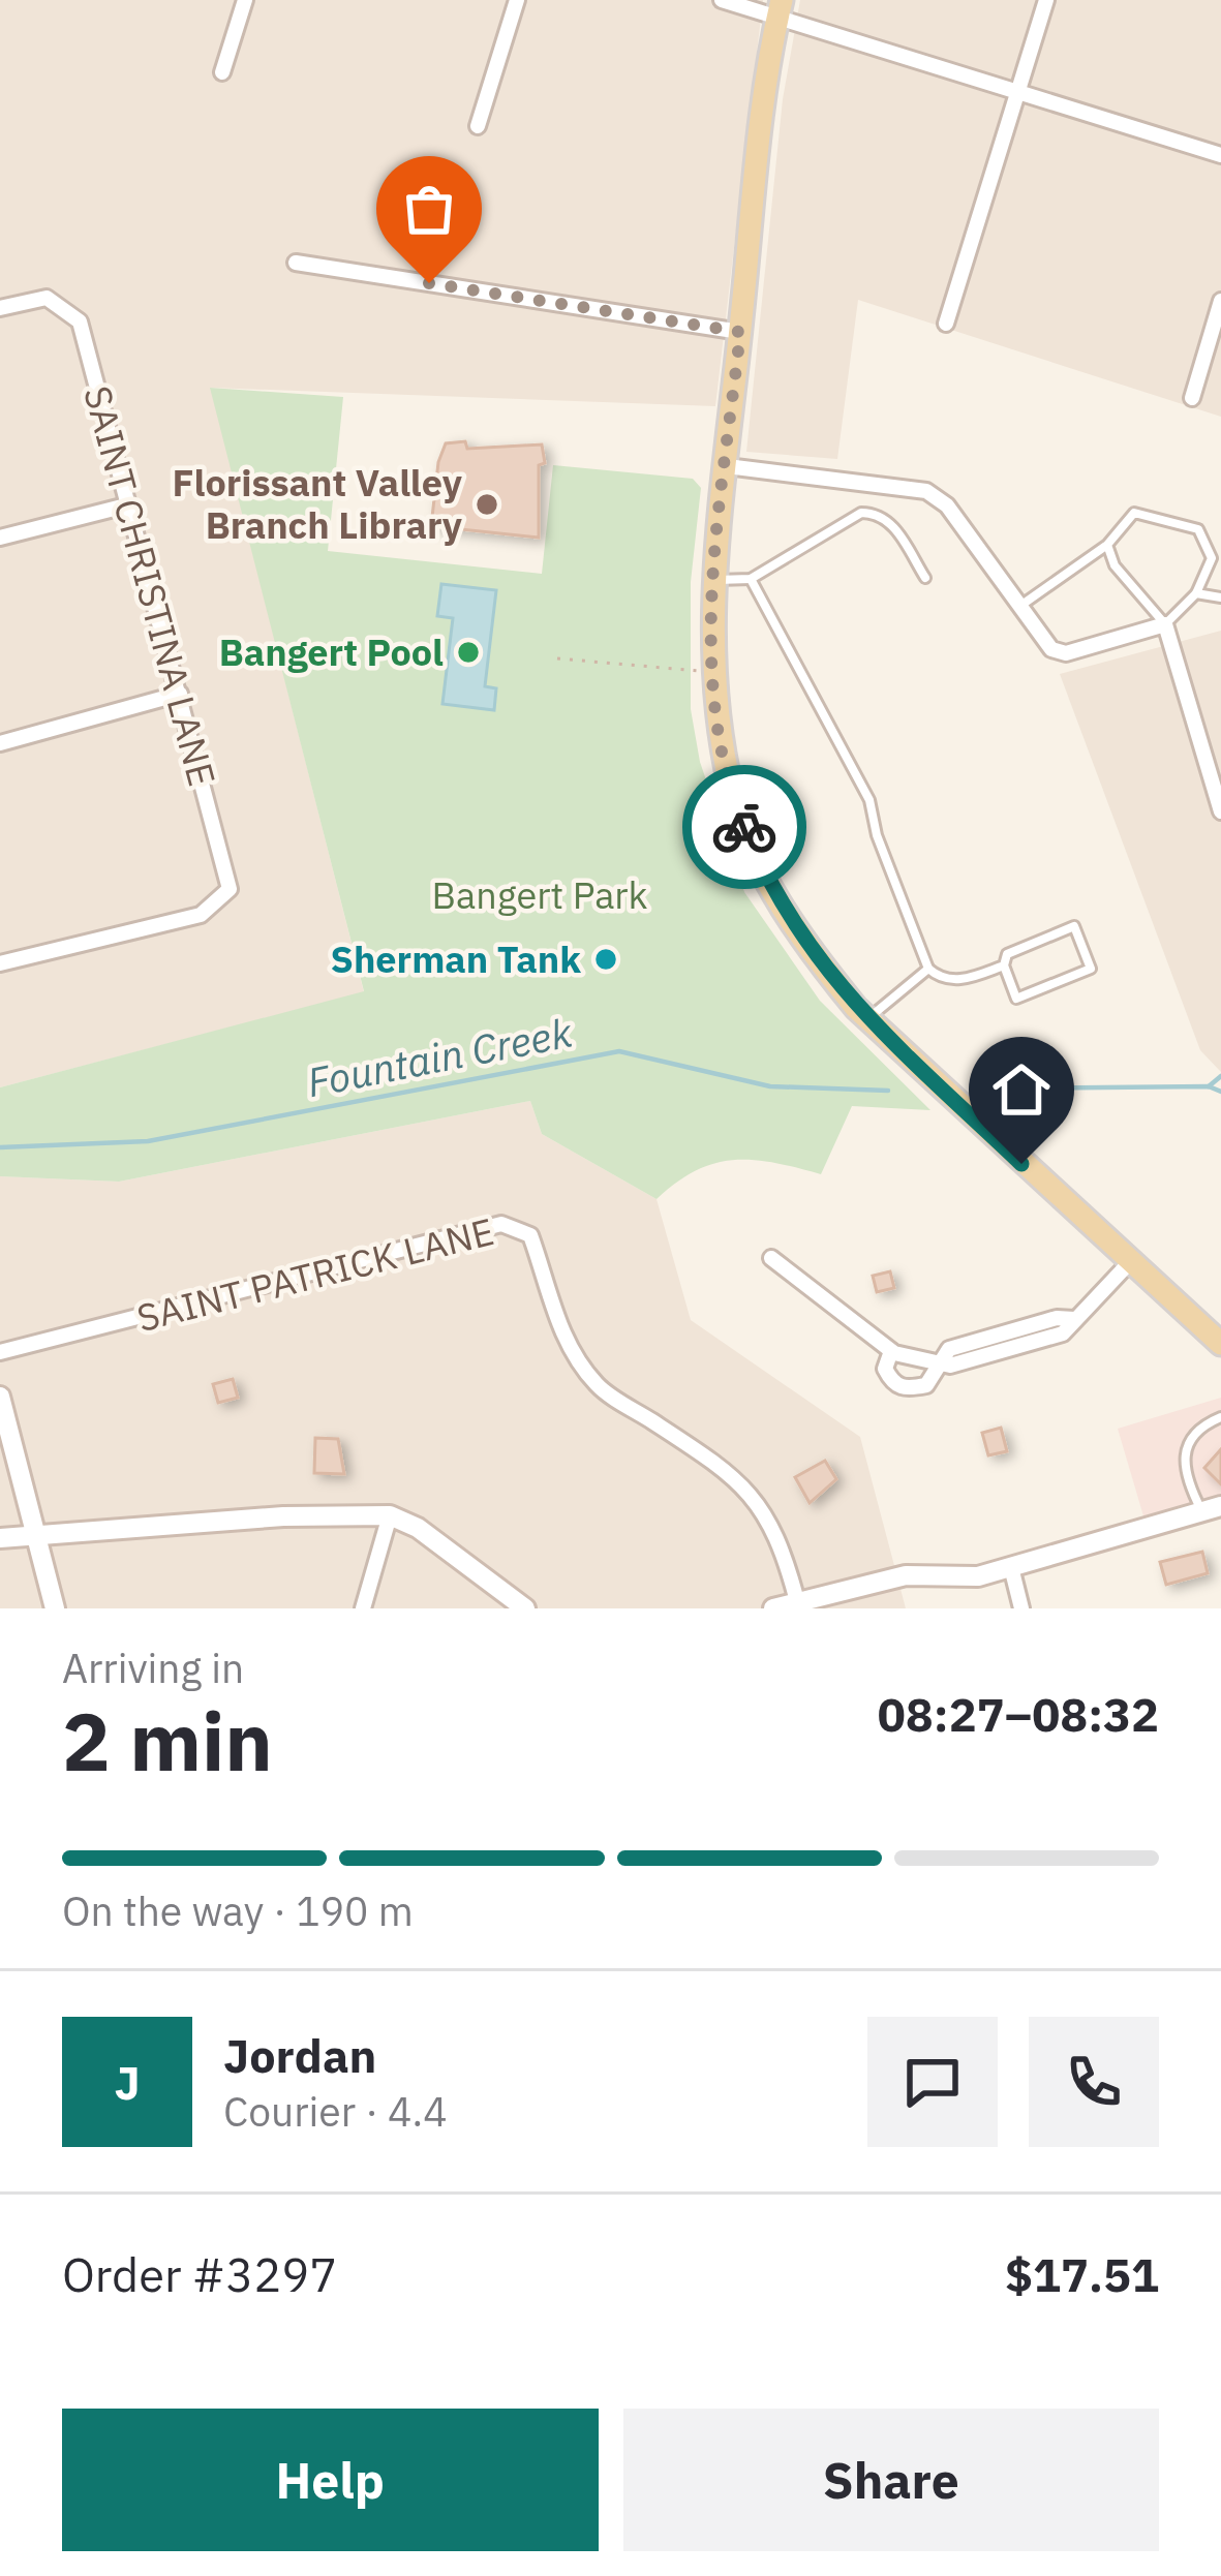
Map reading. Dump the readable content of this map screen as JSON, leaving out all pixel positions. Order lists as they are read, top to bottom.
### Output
{
  "streets": {
    "street": ["SAINT CHRISTINA LANE", "SAINT PATRICK LANE"]
  },
  "water": ["Fountain Creek"],
  "parks": ["Bangert Park"],
  "places": ["Florissant Valley Branch Library", "Bangert Pool", "Sherman Tank"],
  "page": {
    "heading": ["2 min", "Arriving in", "08:27–08:32"],
    "panel": [
      "Jordan",
      "Courier · 4.4",
      "Order #3297",
      "$17.51"
    ],
    "bar": "On the way · 190 m",
    "round": "J",
    "buttons": ["Help", "Share"]
  }
}
